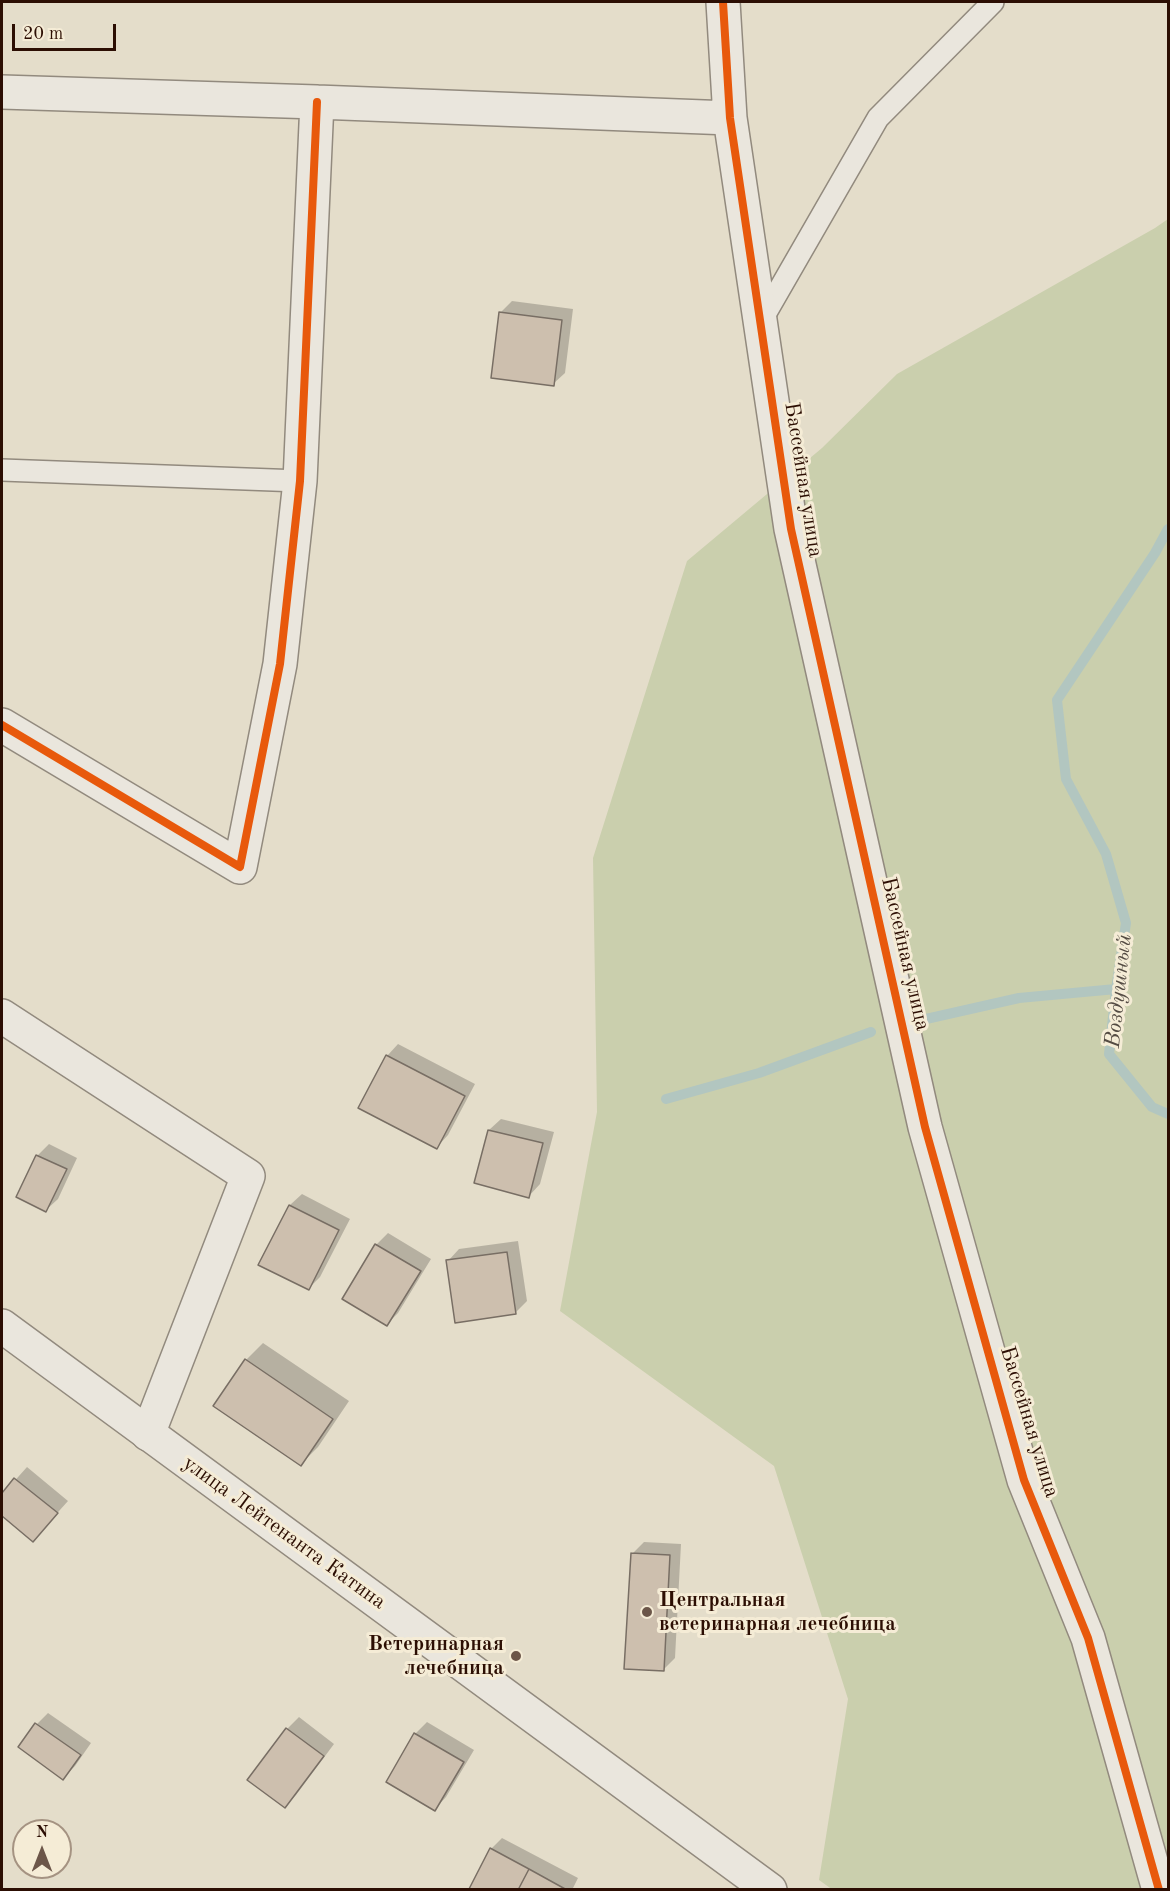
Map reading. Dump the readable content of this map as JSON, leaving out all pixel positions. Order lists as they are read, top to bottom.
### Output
{
  "streets": {
    "street": ["Бассейная улица", "улица Лейтенанта Катина"]
  },
  "water": ["Воздушный"],
  "places": ["Центральная ветеринарная лечебница", "Ветеринарная лечебница"],
  "scale_bar": "20 m",
  "north": "top"
}
